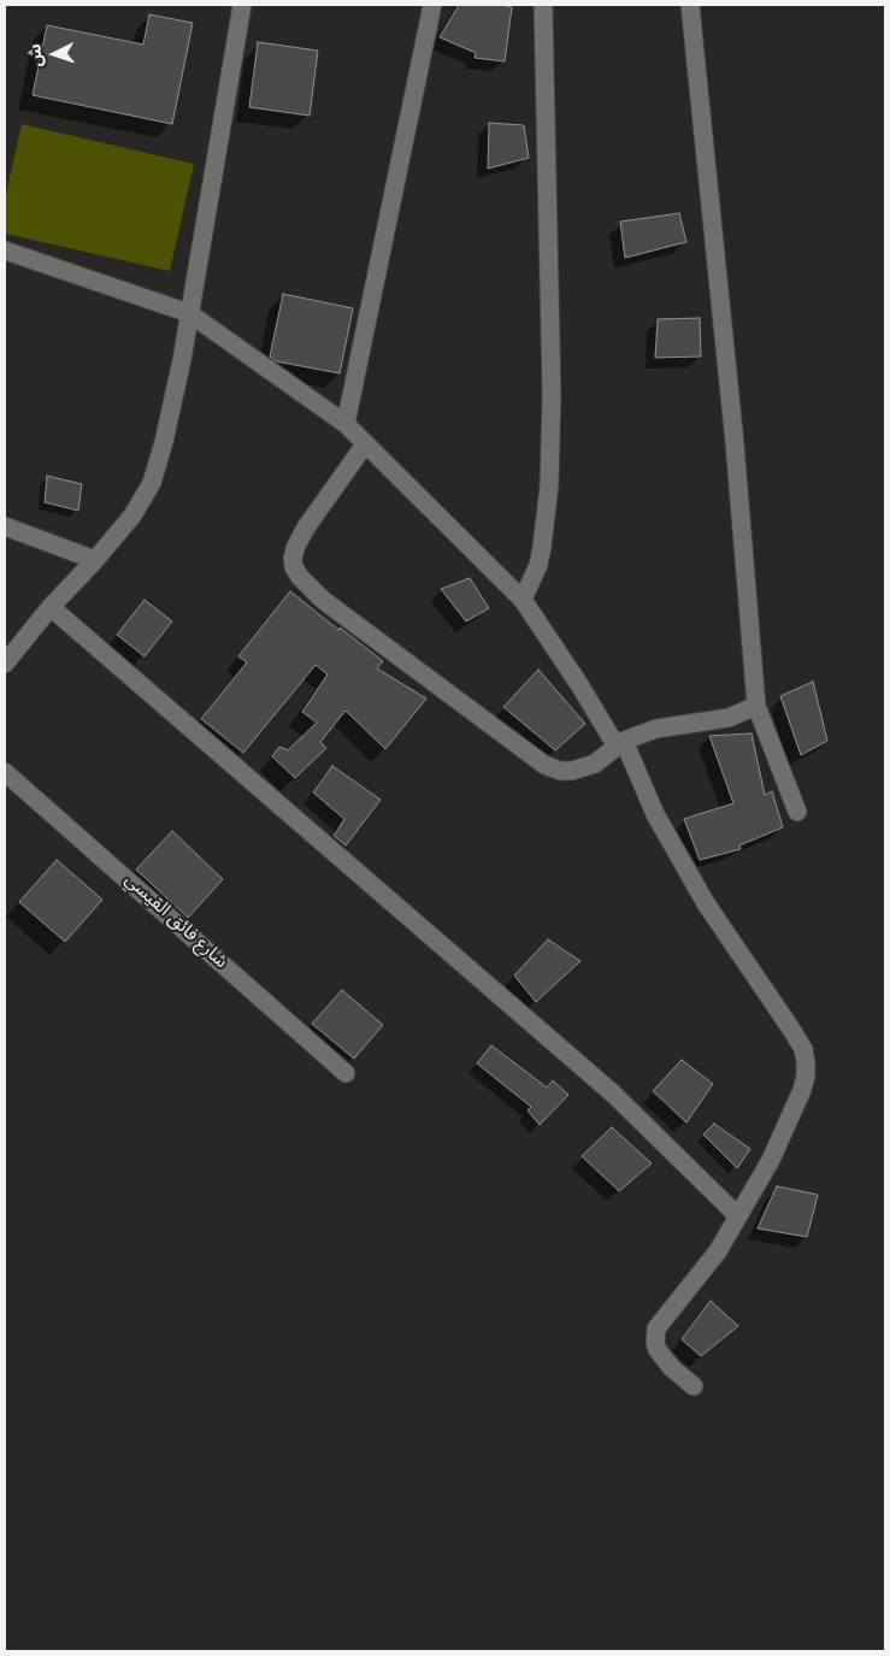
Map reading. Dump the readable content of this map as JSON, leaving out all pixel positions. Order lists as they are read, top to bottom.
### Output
{
  "streets": {
    "street": ["شارع فائق القيسي"]
  },
  "north": "left"
}
